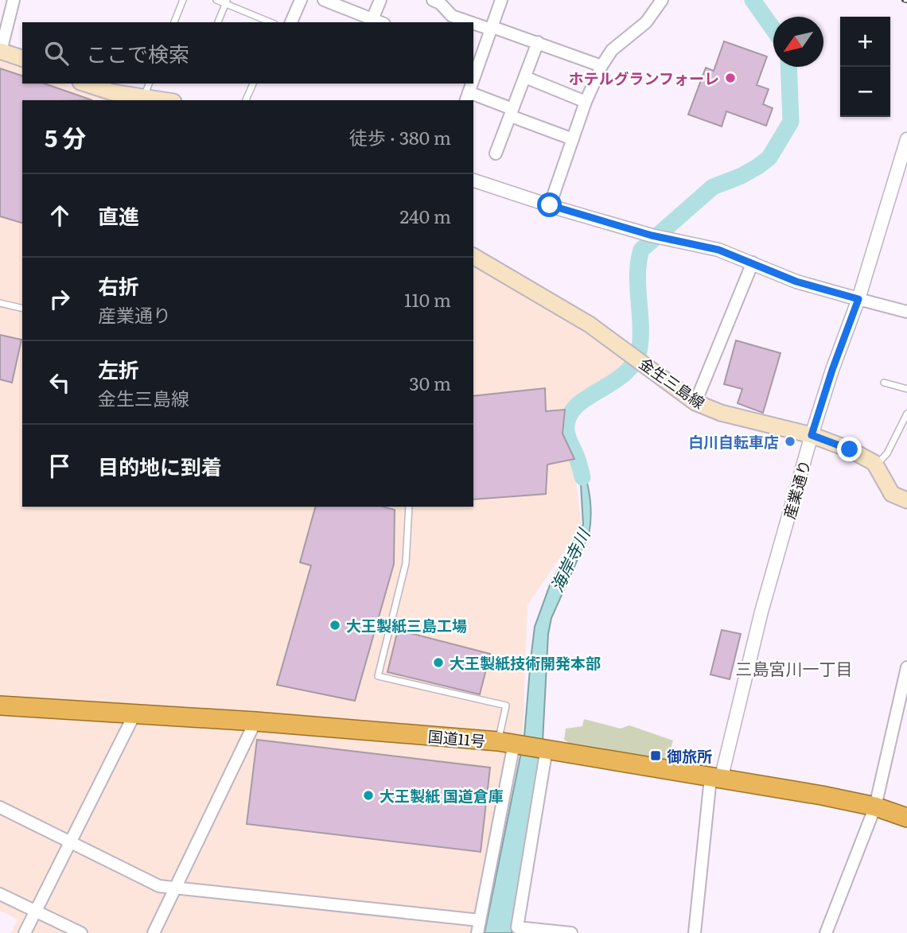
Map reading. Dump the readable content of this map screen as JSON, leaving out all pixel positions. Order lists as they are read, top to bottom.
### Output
{
  "streets": {
    "highway": ["国道11号"],
    "main road": ["金生三島線"],
    "street": ["産業通り"]
  },
  "crossings": [
    ["金生三島線", "産業通り"],
    ["産業通り", "国道11号"]
  ],
  "districts": ["三島宮川一丁目"],
  "water": ["海岸寺川"],
  "places": {
    "other": [
      "ホテルグランフォーレ",
      "白川自転車店",
      "大王製紙三島工場",
      "大王製紙技術開発本部",
      "大王製紙 国道倉庫"
    ],
    "transit": ["御旅所"]
  },
  "north": "bottom left",
  "page": {
    "map_buttons": ["+", "−"],
    "search": "ここで検索",
    "heading": ["5 分", "徒歩 · 380 m"],
    "list": [
      ["直進", "240 m"],
      ["右折", "産業通り", "110 m"],
      ["左折", "金生三島線", "30 m"],
      "目的地に到着"
    ]
  }
}
